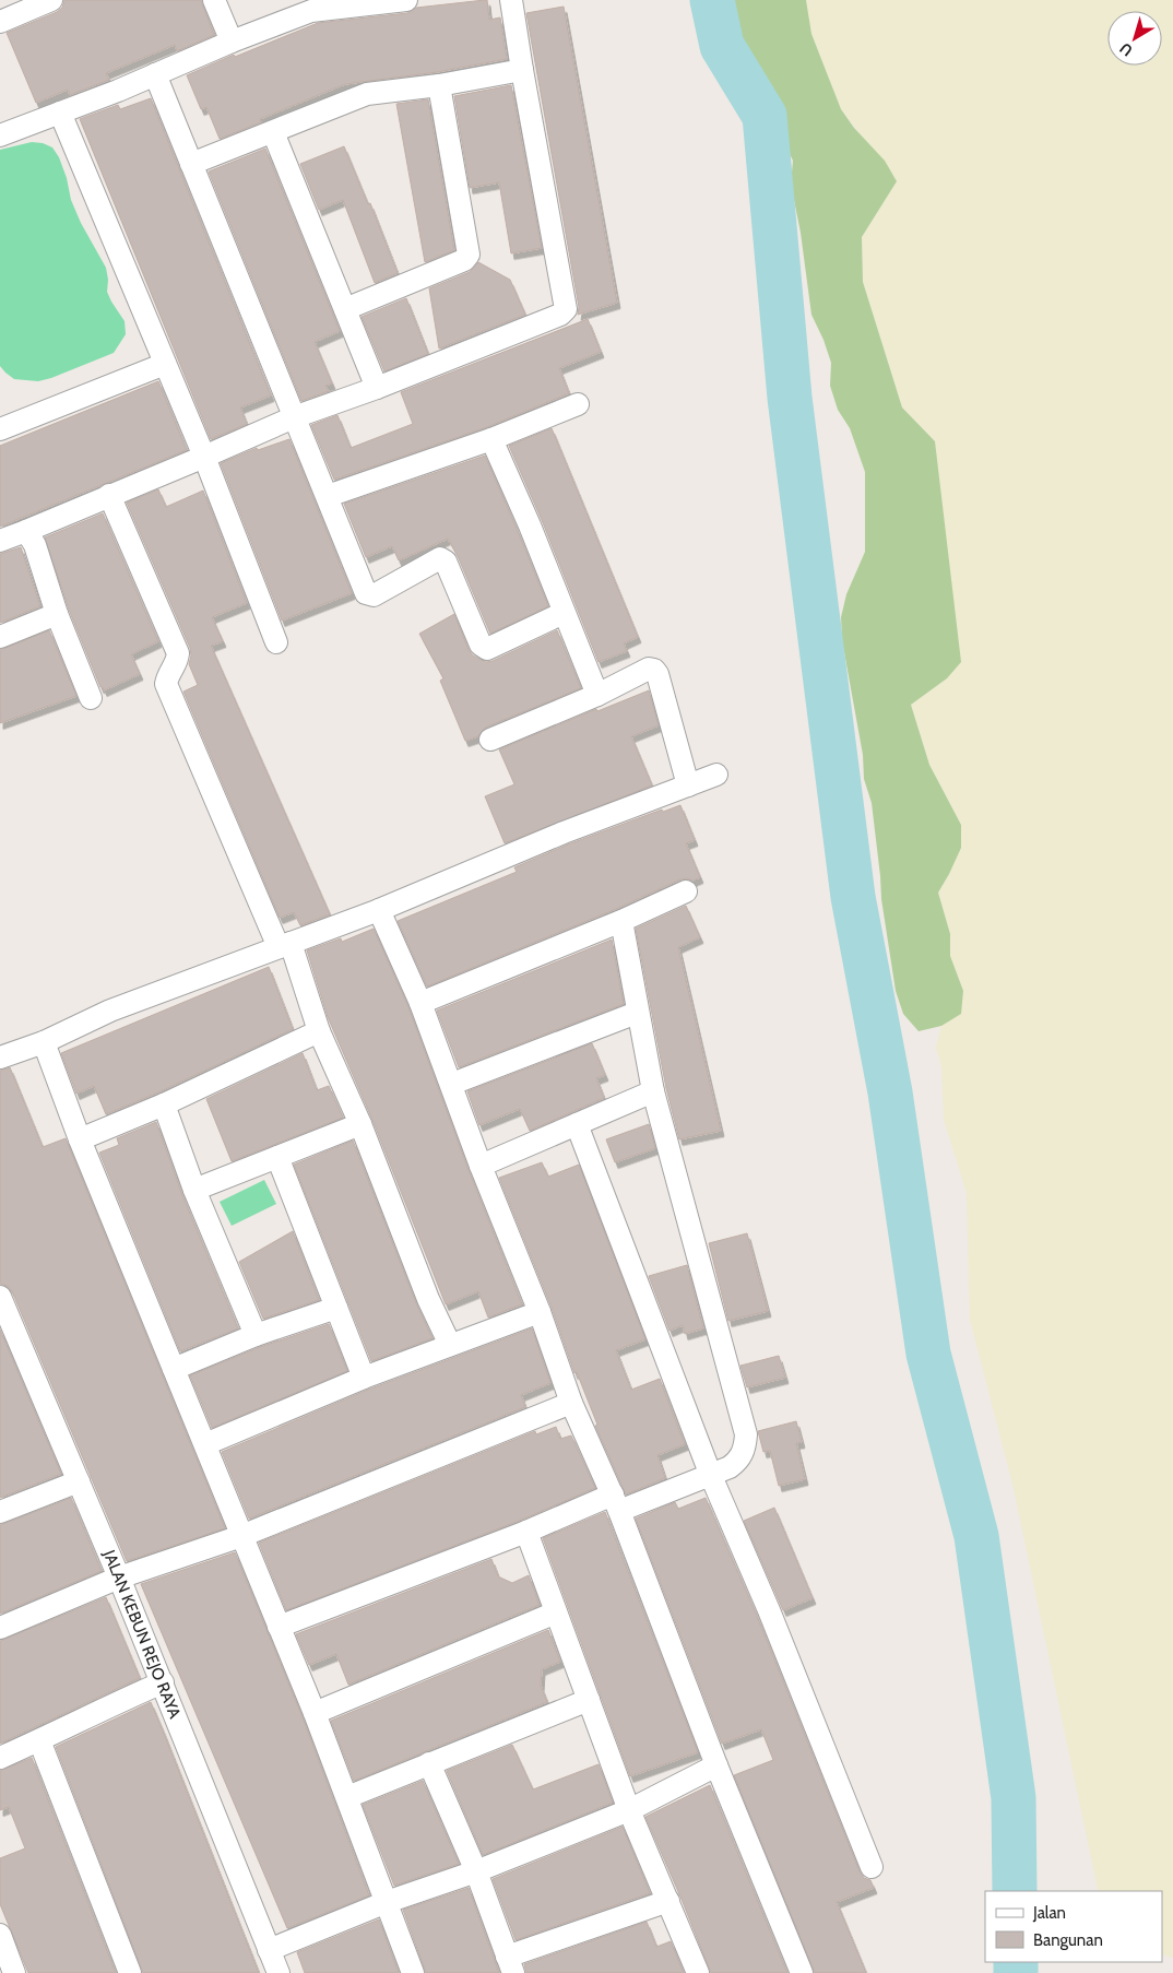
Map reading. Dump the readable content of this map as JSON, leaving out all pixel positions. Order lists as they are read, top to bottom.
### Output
{
  "streets": {
    "street": ["JALAN KEBUN REJO RAYA"]
  },
  "legend": ["Jalan", "Bangunan"],
  "north": "bottom left"
}
